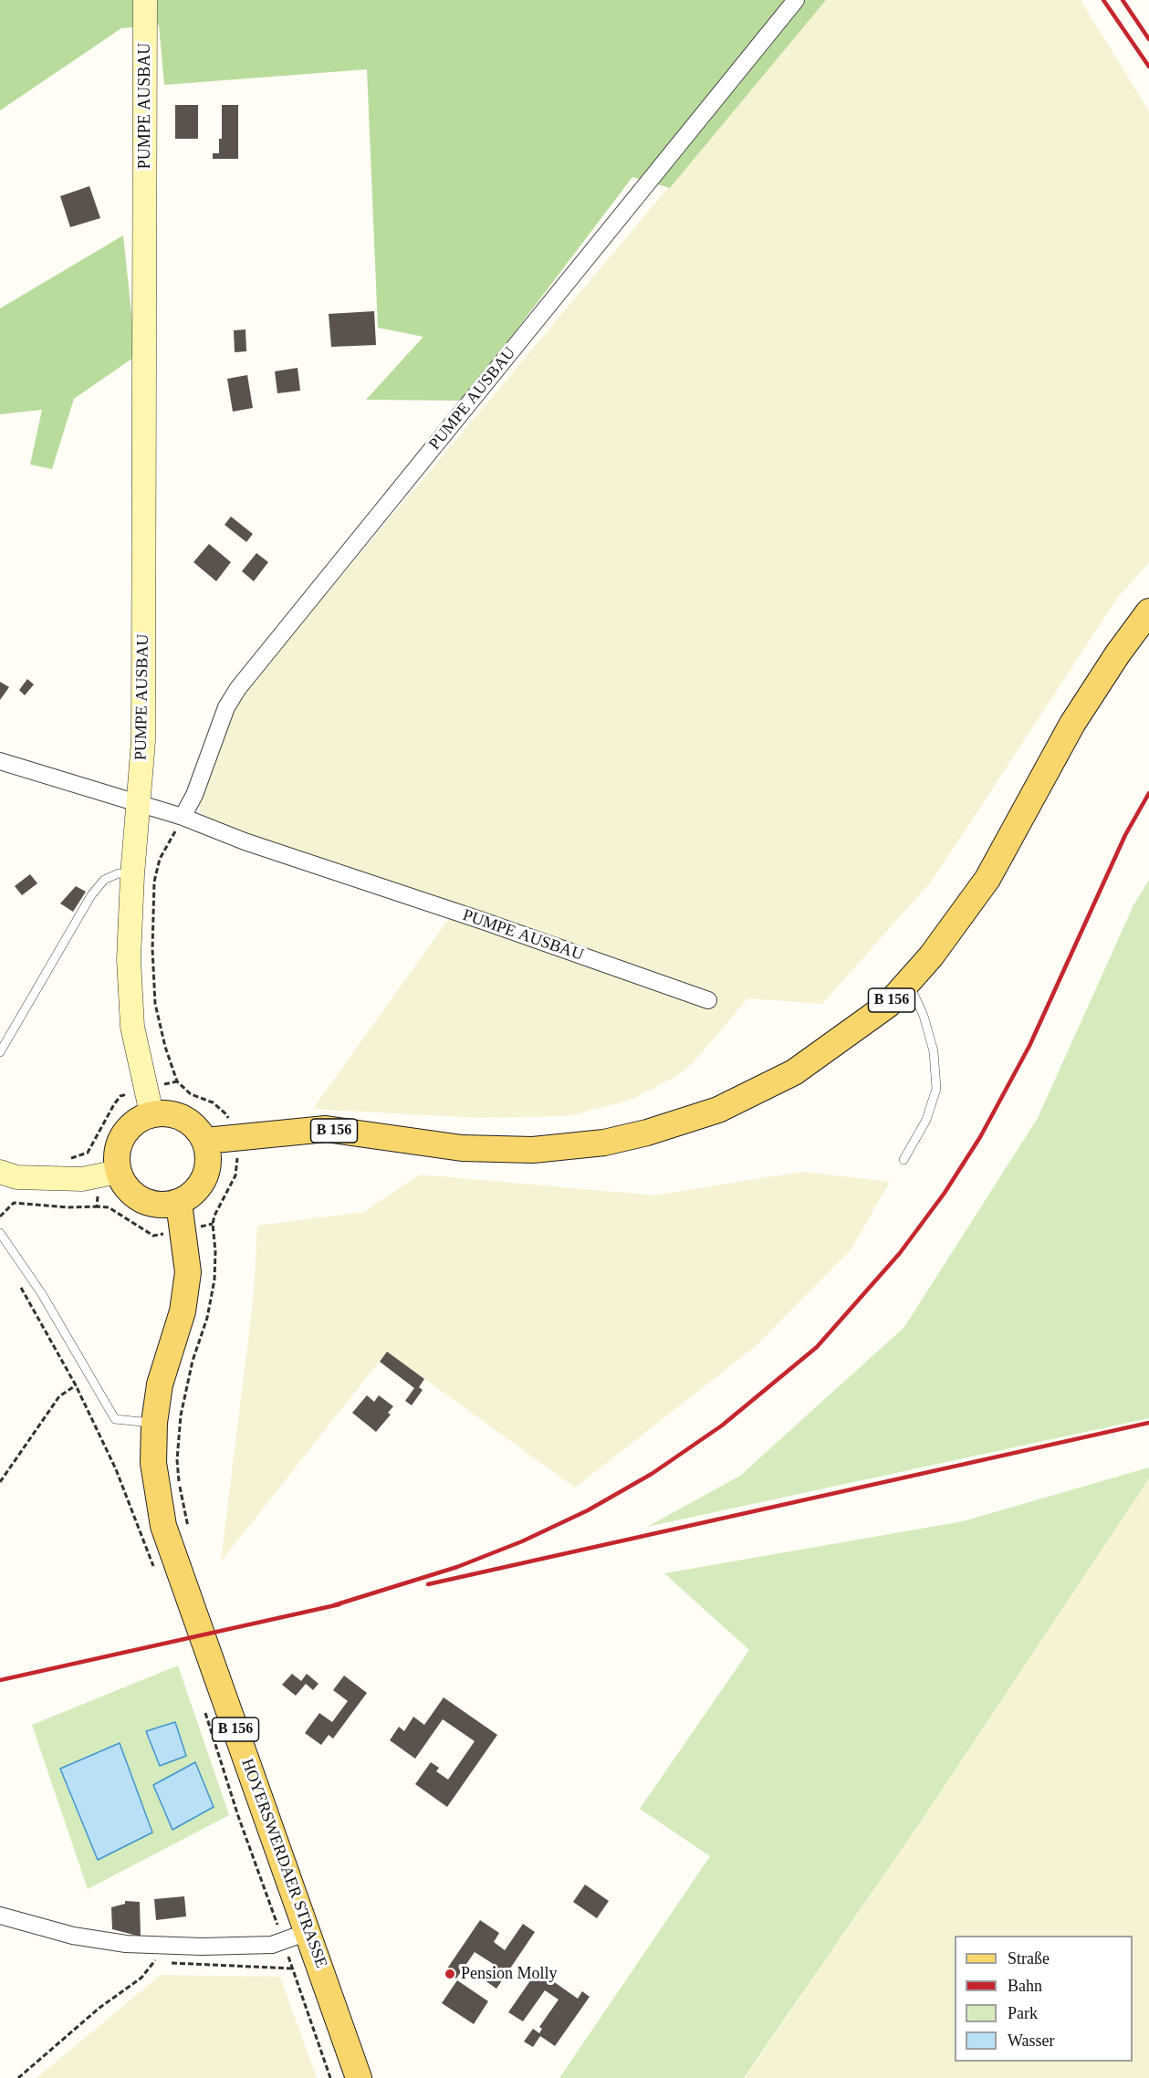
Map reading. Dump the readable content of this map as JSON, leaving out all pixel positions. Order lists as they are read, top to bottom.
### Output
{
  "streets": {
    "main road": ["B 156", "HOYERSWERDAER STRASSE"],
    "street": ["PUMPE AUSBAU"]
  },
  "crossings": [
    ["B 156", "HOYERSWERDAER STRASSE"]
  ],
  "places": ["Pension Molly"],
  "legend": [
    "Straße",
    "Bahn",
    "Park",
    "Wasser"
  ]
}
